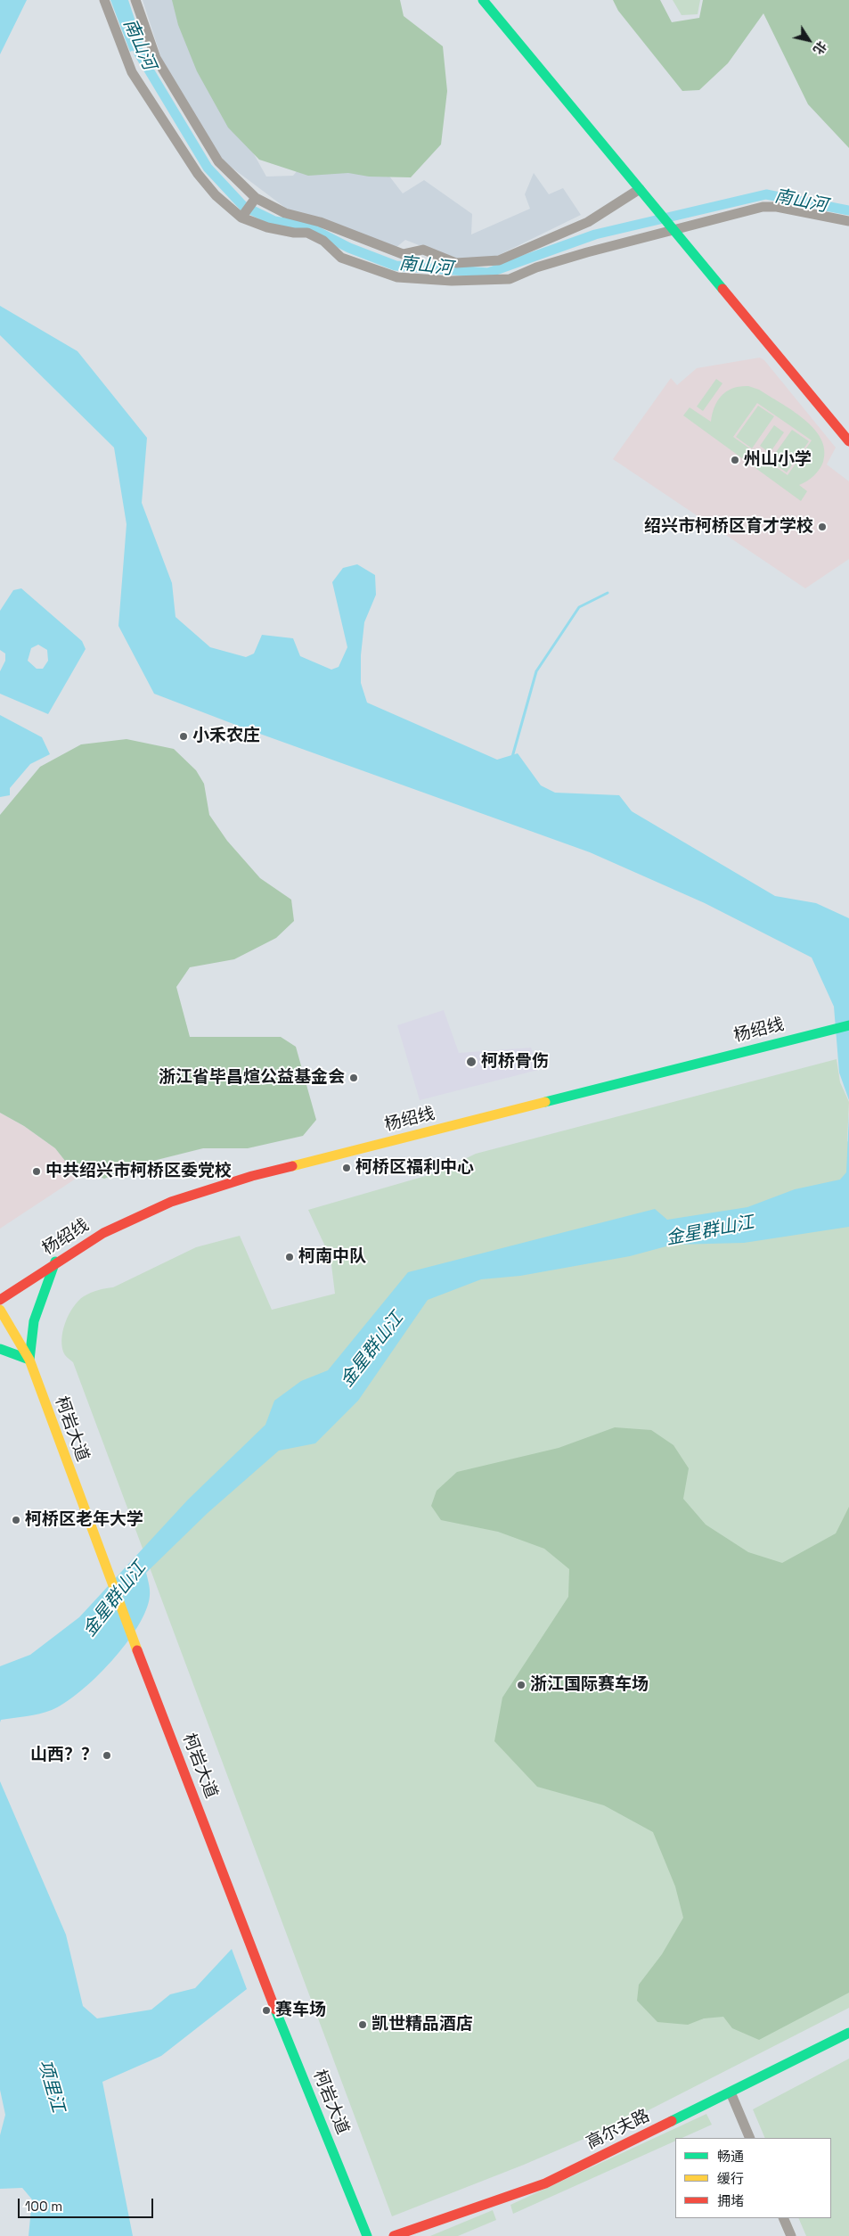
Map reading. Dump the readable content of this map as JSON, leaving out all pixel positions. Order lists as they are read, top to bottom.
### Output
{
  "streets": {
    "street": ["杨绍线", "柯岩大道", "高尔夫路"]
  },
  "water": ["南山河", "金星群山江", "项里江"],
  "places": [
    "州山小学",
    "绍兴市柯桥区育才学校",
    "小禾农庄",
    "柯桥骨伤",
    "浙江省毕昌煊公益基金会",
    "柯桥区福利中心",
    "中共绍兴市柯桥区委党校",
    "柯南中队",
    "柯桥区老年大学",
    "浙江国际赛车场",
    "山西？？",
    "赛车场",
    "凯世精品酒店"
  ],
  "legend": ["畅通", "缓行", "拥堵"],
  "scale_bar": "100 m",
  "north": "bottom right"
}
